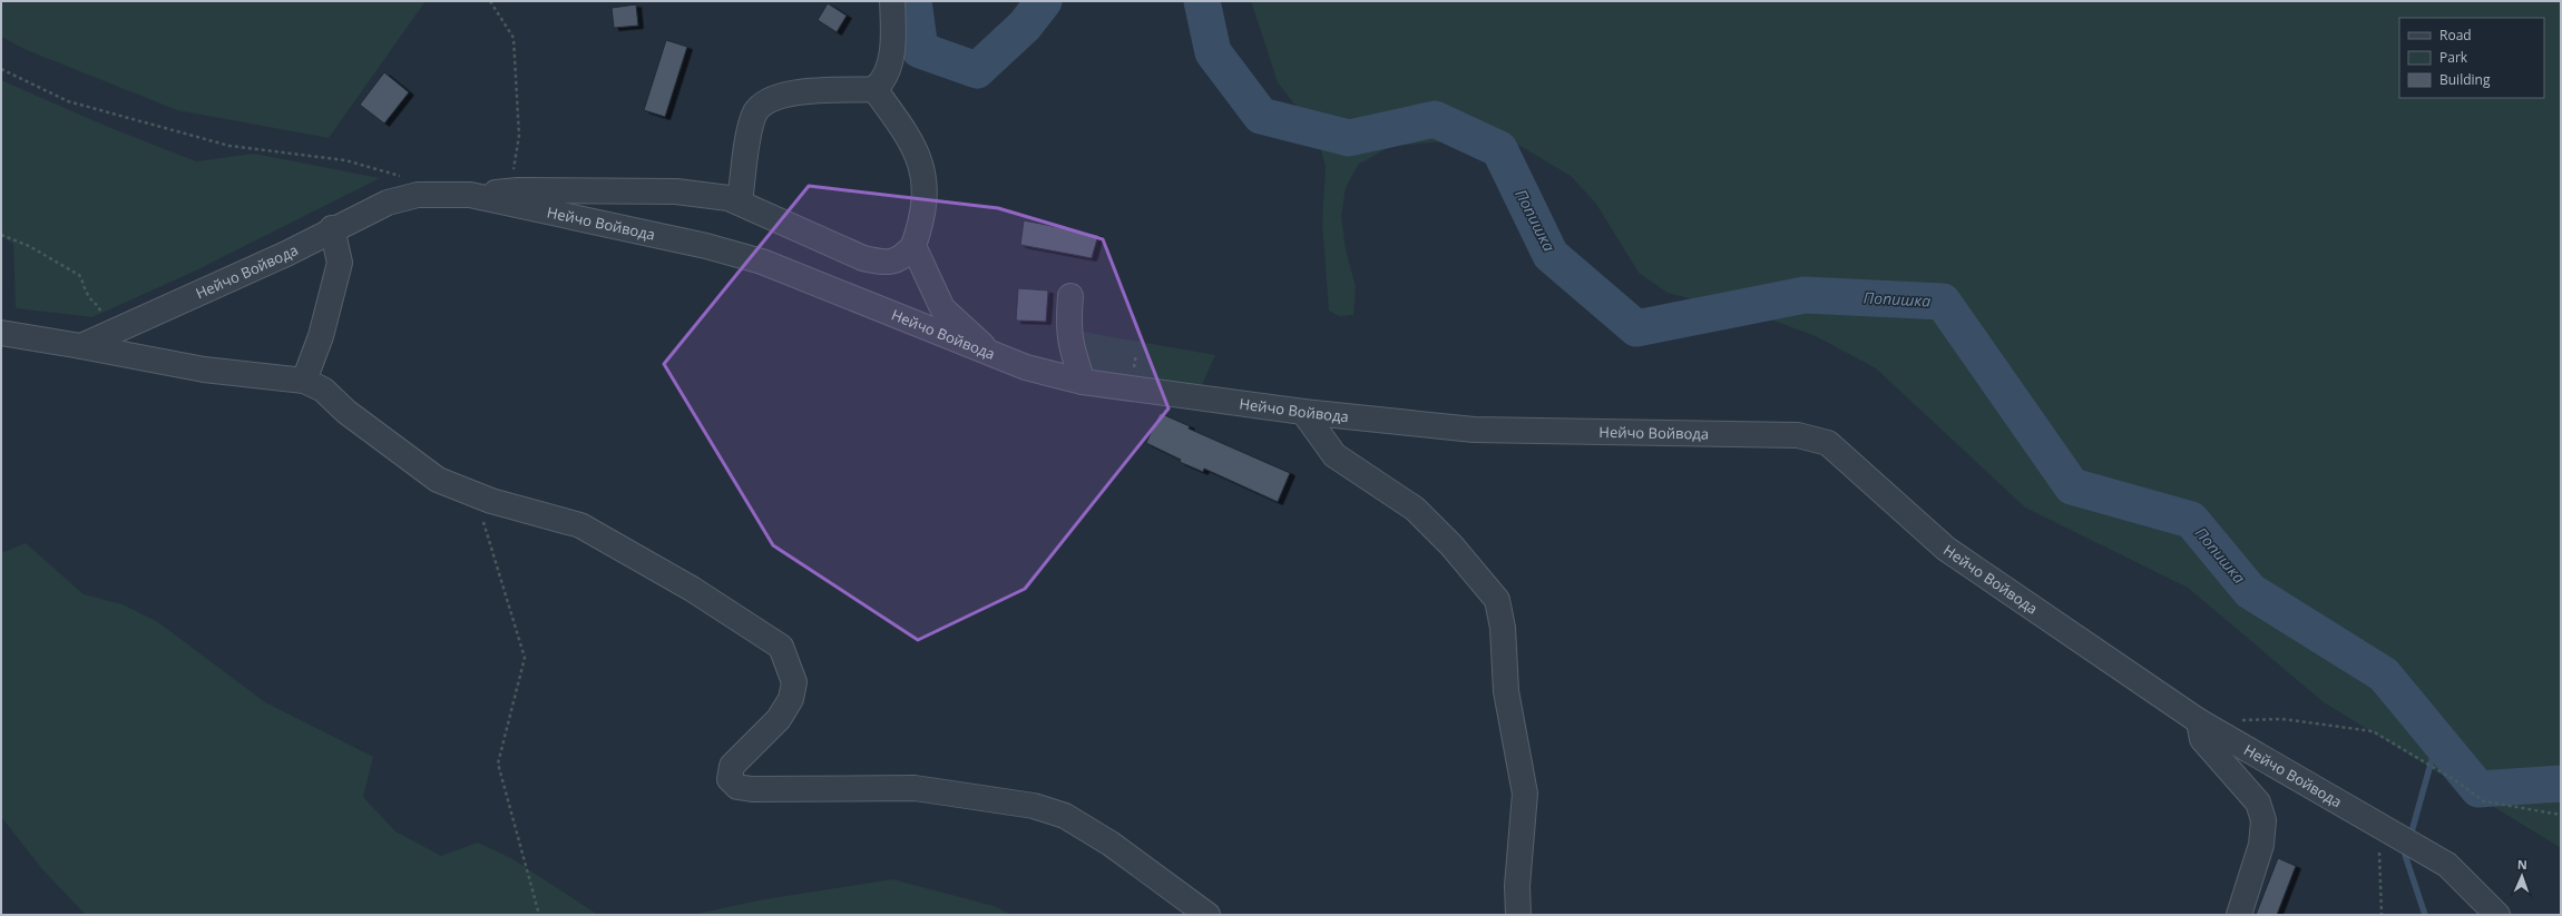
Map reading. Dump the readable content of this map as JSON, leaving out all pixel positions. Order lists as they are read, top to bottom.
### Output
{
  "streets": {
    "street": ["Нейчо Войвода"]
  },
  "water": ["Попишка"],
  "legend": ["Road", "Park", "Building"],
  "north": "top"
}
